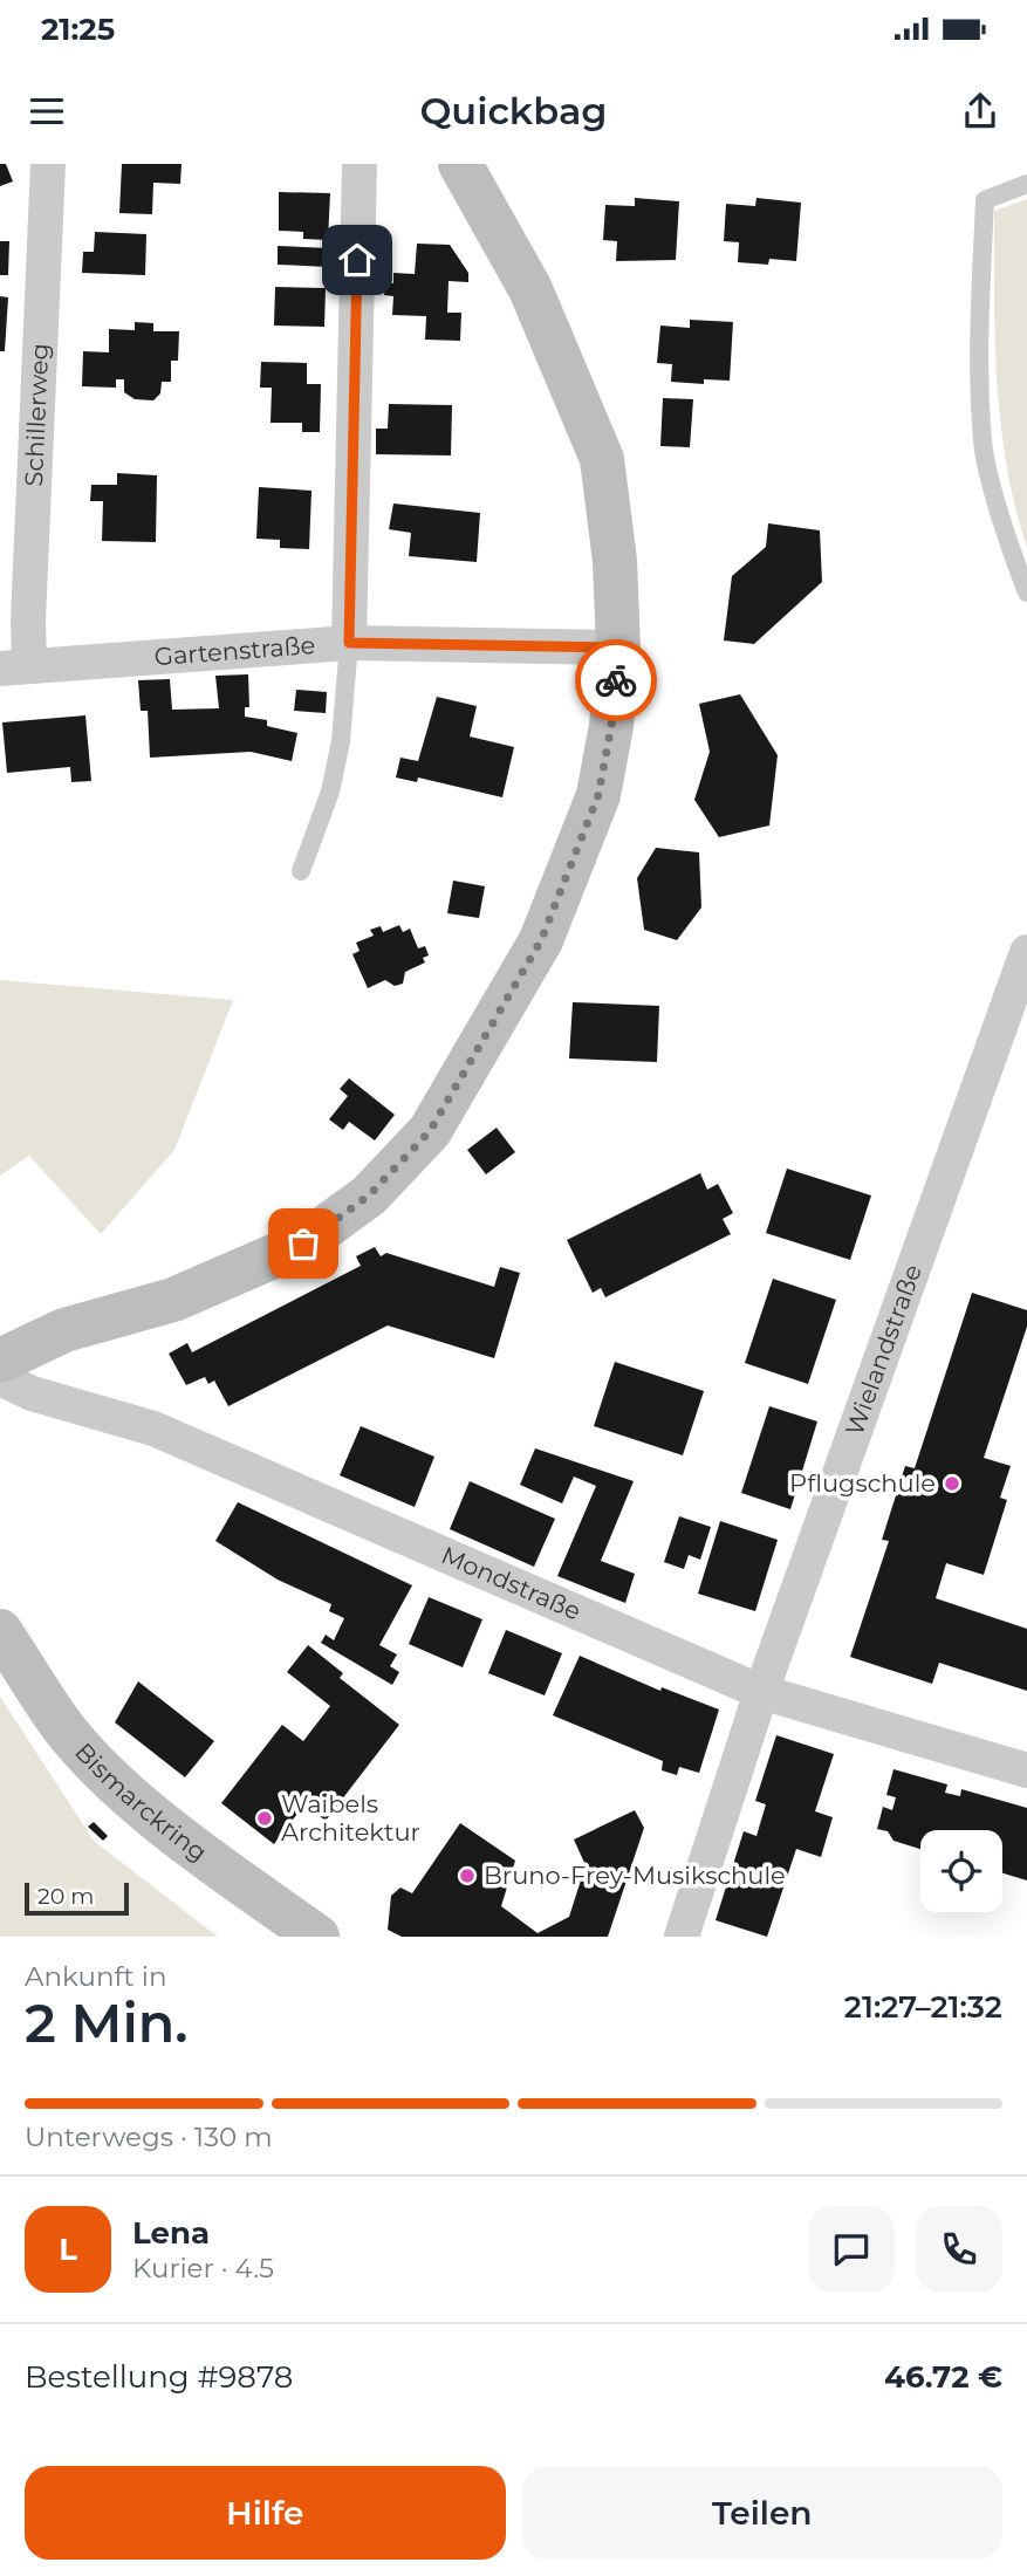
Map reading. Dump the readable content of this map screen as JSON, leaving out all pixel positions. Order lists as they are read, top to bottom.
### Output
{
  "streets": {
    "main road": ["Bismarckring"],
    "street": [
      "Schillerweg",
      "Gartenstraße",
      "Wielandstraße",
      "Mondstraße"
    ]
  },
  "crossings": [
    ["Schillerweg", "Gartenstraße"],
    ["Wielandstraße", "Mondstraße"]
  ],
  "places": ["Pflugschule", "Waibels Architektur", "Bruno-Frey-Musikschule"],
  "scale_bar": "20 m",
  "page": {
    "status": "21:25",
    "header": "Quickbag",
    "scale": "20 m",
    "heading": ["2 Min.", "Ankunft in", "21:27–21:32"],
    "panel": [
      "Lena",
      "Kurier · 4.5",
      "Bestellung #9878",
      "46.72 €"
    ],
    "bar": "Unterwegs · 130 m",
    "round": "L",
    "buttons": ["Hilfe", "Teilen"]
  }
}
